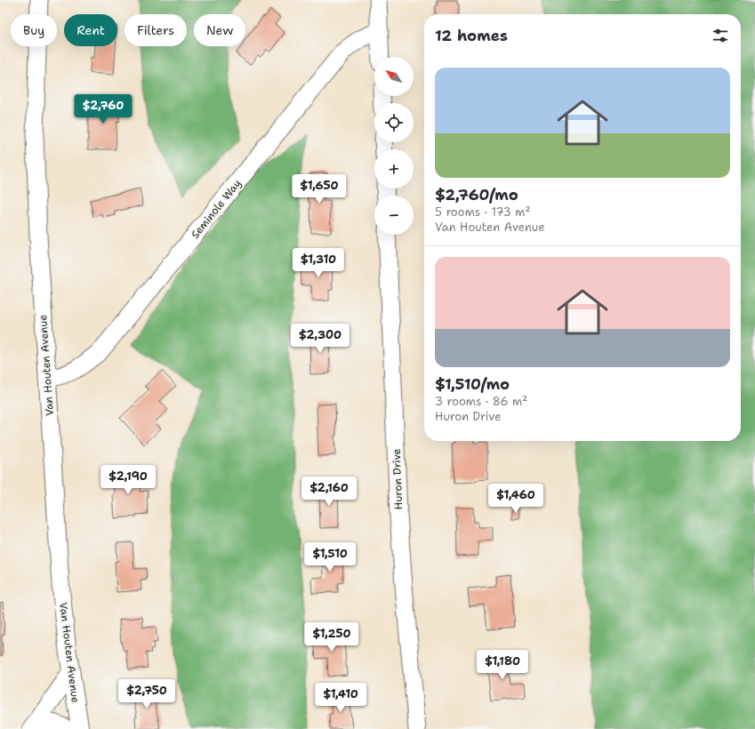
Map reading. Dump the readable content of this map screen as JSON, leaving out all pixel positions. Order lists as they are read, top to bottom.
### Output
{
  "streets": {
    "street": ["Seminole Way", "Van Houten Avenue", "Huron Drive"]
  },
  "crossings": [
    ["Seminole Way", "Van Houten Avenue"]
  ],
  "north": "top left",
  "page": {
    "chip": [
      "Buy",
      "Rent",
      "Filters",
      "New"
    ],
    "heading": "12 homes",
    "map_buttons": ["+", "−"],
    "list": [
      {
        "name": "$2,760/mo",
        "note": "5 rooms · 173 m² · Van Houten Avenue"
      },
      {
        "name": "$1,510/mo",
        "note": "3 rooms · 86 m² · Huron Drive"
      }
    ],
    "price": [
      "$2,760",
      "$1,650",
      "$1,310",
      "$2,300",
      "$2,190",
      "$2,160",
      "$1,460",
      "$1,510",
      "$1,250",
      "$1,180",
      "$2,750",
      "$1,410"
    ]
  }
}
